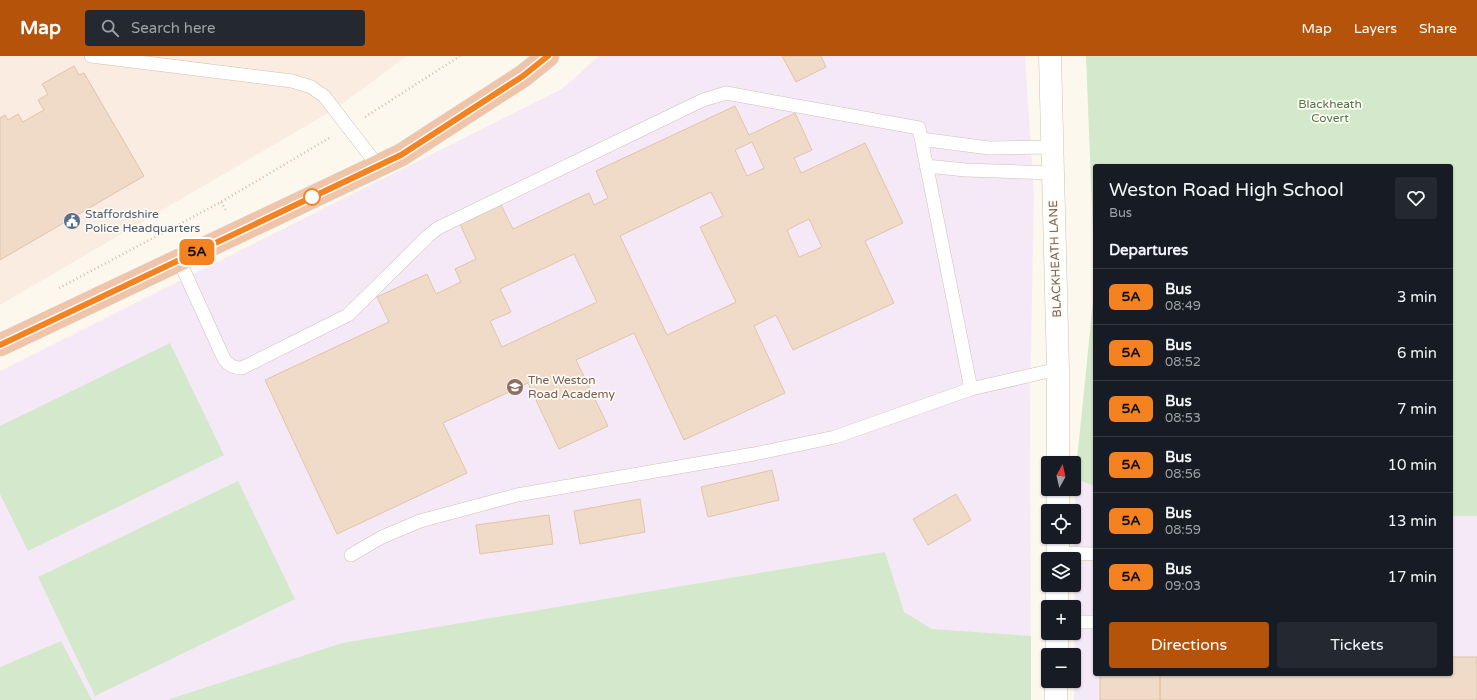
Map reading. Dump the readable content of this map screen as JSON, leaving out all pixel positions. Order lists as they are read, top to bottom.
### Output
{
  "streets": {
    "street": ["BLACKHEATH LANE"]
  },
  "parks": ["Blackheath Covert"],
  "places": {
    "public building": ["Staffordshire Police Headquarters"],
    "school or university": ["The Weston Road Academy"]
  },
  "lines": ["bus line 5A"],
  "north": "top",
  "page": {
    "header": "Map",
    "search": "Search here",
    "nav": ["Map", "Layers", "Share"],
    "on_map": "5A",
    "heading": [
      ["Weston Road High School", "Bus"],
      "Departures"
    ],
    "list": [
      {
        "mark": "5A",
        "name": "Bus",
        "note": "08:49",
        "value": "3 min"
      },
      {
        "mark": "5A",
        "name": "Bus",
        "note": "08:52",
        "value": "6 min"
      },
      {
        "mark": "5A",
        "name": "Bus",
        "note": "08:53",
        "value": "7 min"
      },
      {
        "mark": "5A",
        "name": "Bus",
        "note": "08:56",
        "value": "10 min"
      },
      {
        "mark": "5A",
        "name": "Bus",
        "note": "08:59",
        "value": "13 min"
      },
      {
        "mark": "5A",
        "name": "Bus",
        "note": "09:03",
        "value": "17 min"
      }
    ],
    "map_buttons": ["+", "−"],
    "buttons": ["Directions", "Tickets"]
  }
}
